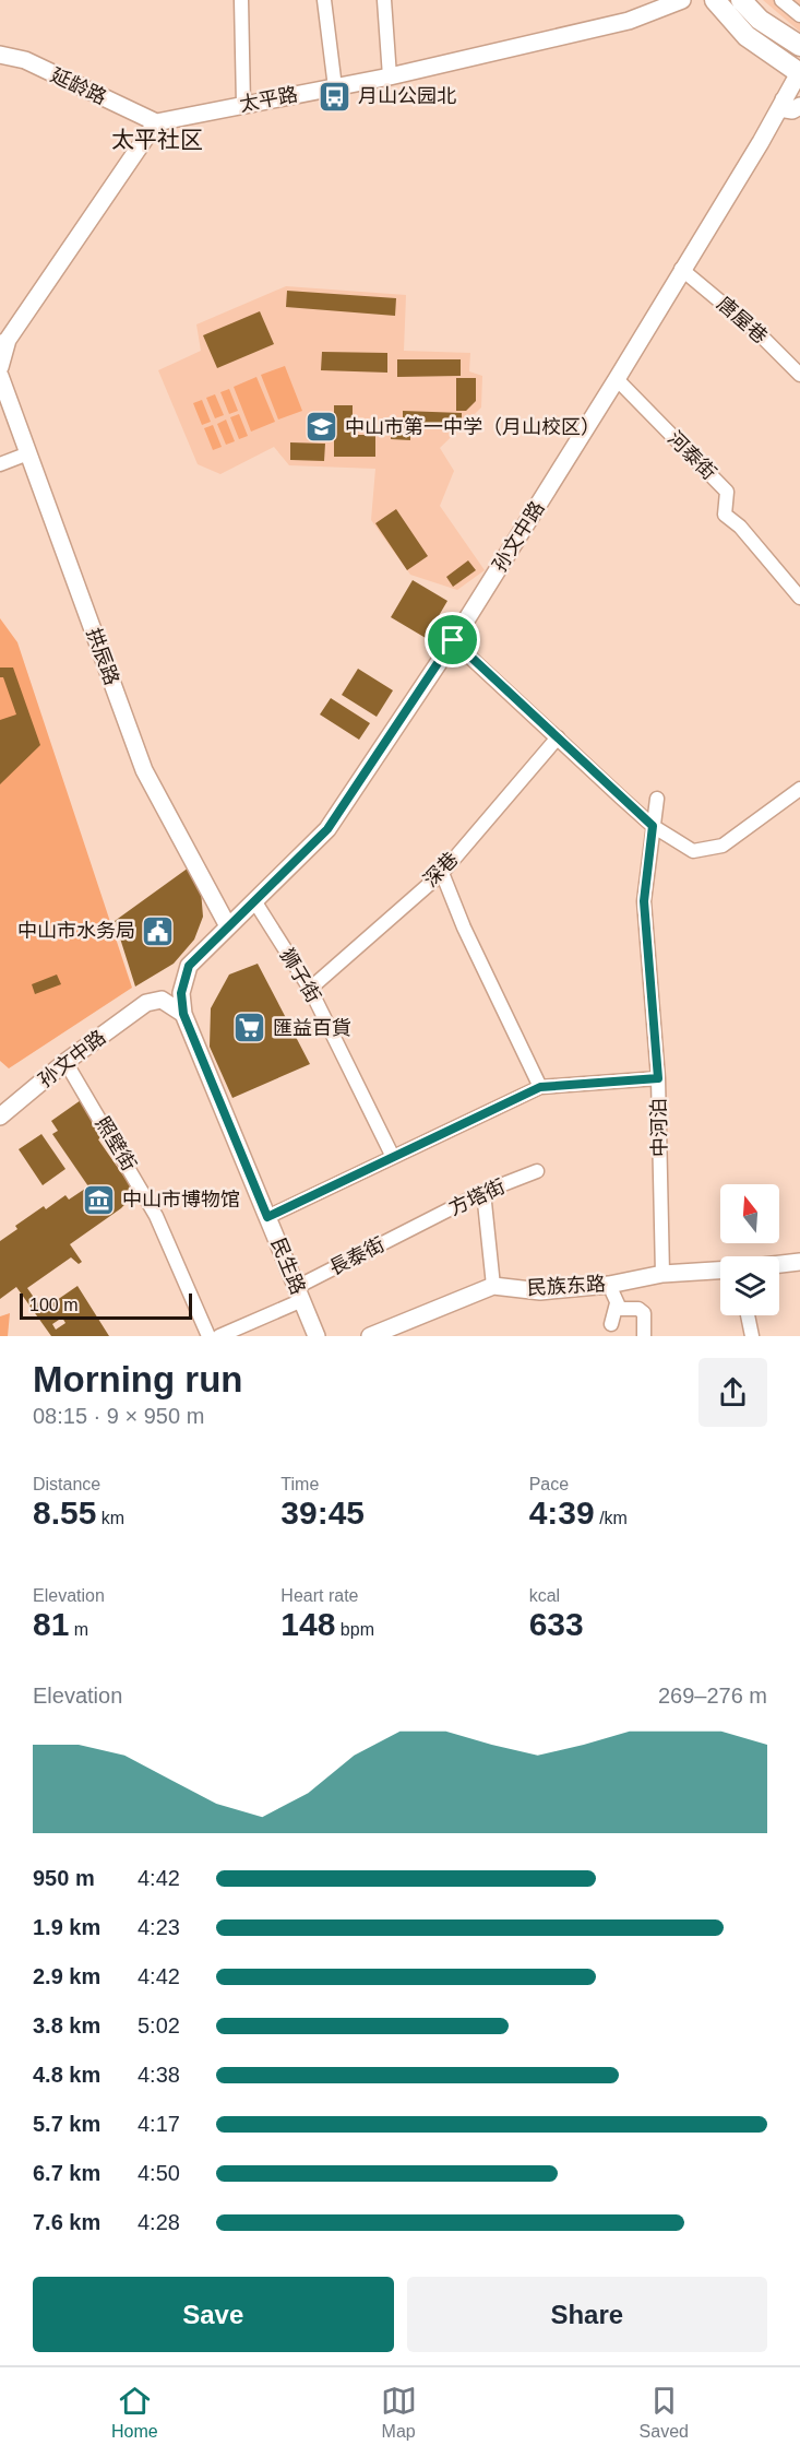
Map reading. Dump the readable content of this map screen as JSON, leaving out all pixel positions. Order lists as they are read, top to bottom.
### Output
{
  "streets": {
    "street": [
      "延龄路",
      "太平路",
      "唐屋巷",
      "河泰街",
      "孙文中路",
      "拱辰路",
      "深巷",
      "狮子街",
      "中河泊",
      "照壁街",
      "方塔街",
      "長泰街",
      "民生路",
      "民族东路"
    ]
  },
  "crossings": [
    ["延龄路", "太平路"],
    ["唐屋巷", "孙文中路"],
    ["河泰街", "孙文中路"],
    ["孙文中路", "拱辰路"],
    ["孙文中路", "狮子街"],
    ["孙文中路", "照壁街"],
    ["孙文中路", "民生路"],
    ["深巷", "狮子街"],
    ["中河泊", "民族东路"],
    ["方塔街", "長泰街"],
    ["長泰街", "民生路"]
  ],
  "districts": ["太平社区"],
  "places": {
    "bus stop": ["月山公园北"],
    "school or university": ["中山市第一中学（月山校区）"],
    "public building": ["中山市水务局"],
    "supermarket": ["匯益百貨"],
    "museum": ["中山市博物馆"]
  },
  "scale_bar": "100 m",
  "north": "top",
  "page": {
    "scale": "100 m",
    "heading": ["Morning run", "08:15 · 9 × 950 m"],
    "stats": [
      ["Distance", "8.55 km"],
      ["Time", "39:45"],
      ["Pace", "4:39 /km"],
      ["Elevation", "81 m"],
      ["Heart rate", "148 bpm"],
      ["kcal", "633"]
    ],
    "chart": ["Elevation", "269–276 m"],
    "list": [
      {
        "name": "950 m",
        "note": "4:42"
      },
      {
        "name": "1.9 km",
        "note": "4:23"
      },
      {
        "name": "2.9 km",
        "note": "4:42"
      },
      {
        "name": "3.8 km",
        "note": "5:02"
      },
      {
        "name": "4.8 km",
        "note": "4:38"
      },
      {
        "name": "5.7 km",
        "note": "4:17"
      },
      {
        "name": "6.7 km",
        "note": "4:50"
      },
      {
        "name": "7.6 km",
        "note": "4:28"
      }
    ],
    "buttons": ["Save", "Share"],
    "tabs": ["Home", "Map", "Saved"]
  }
}
